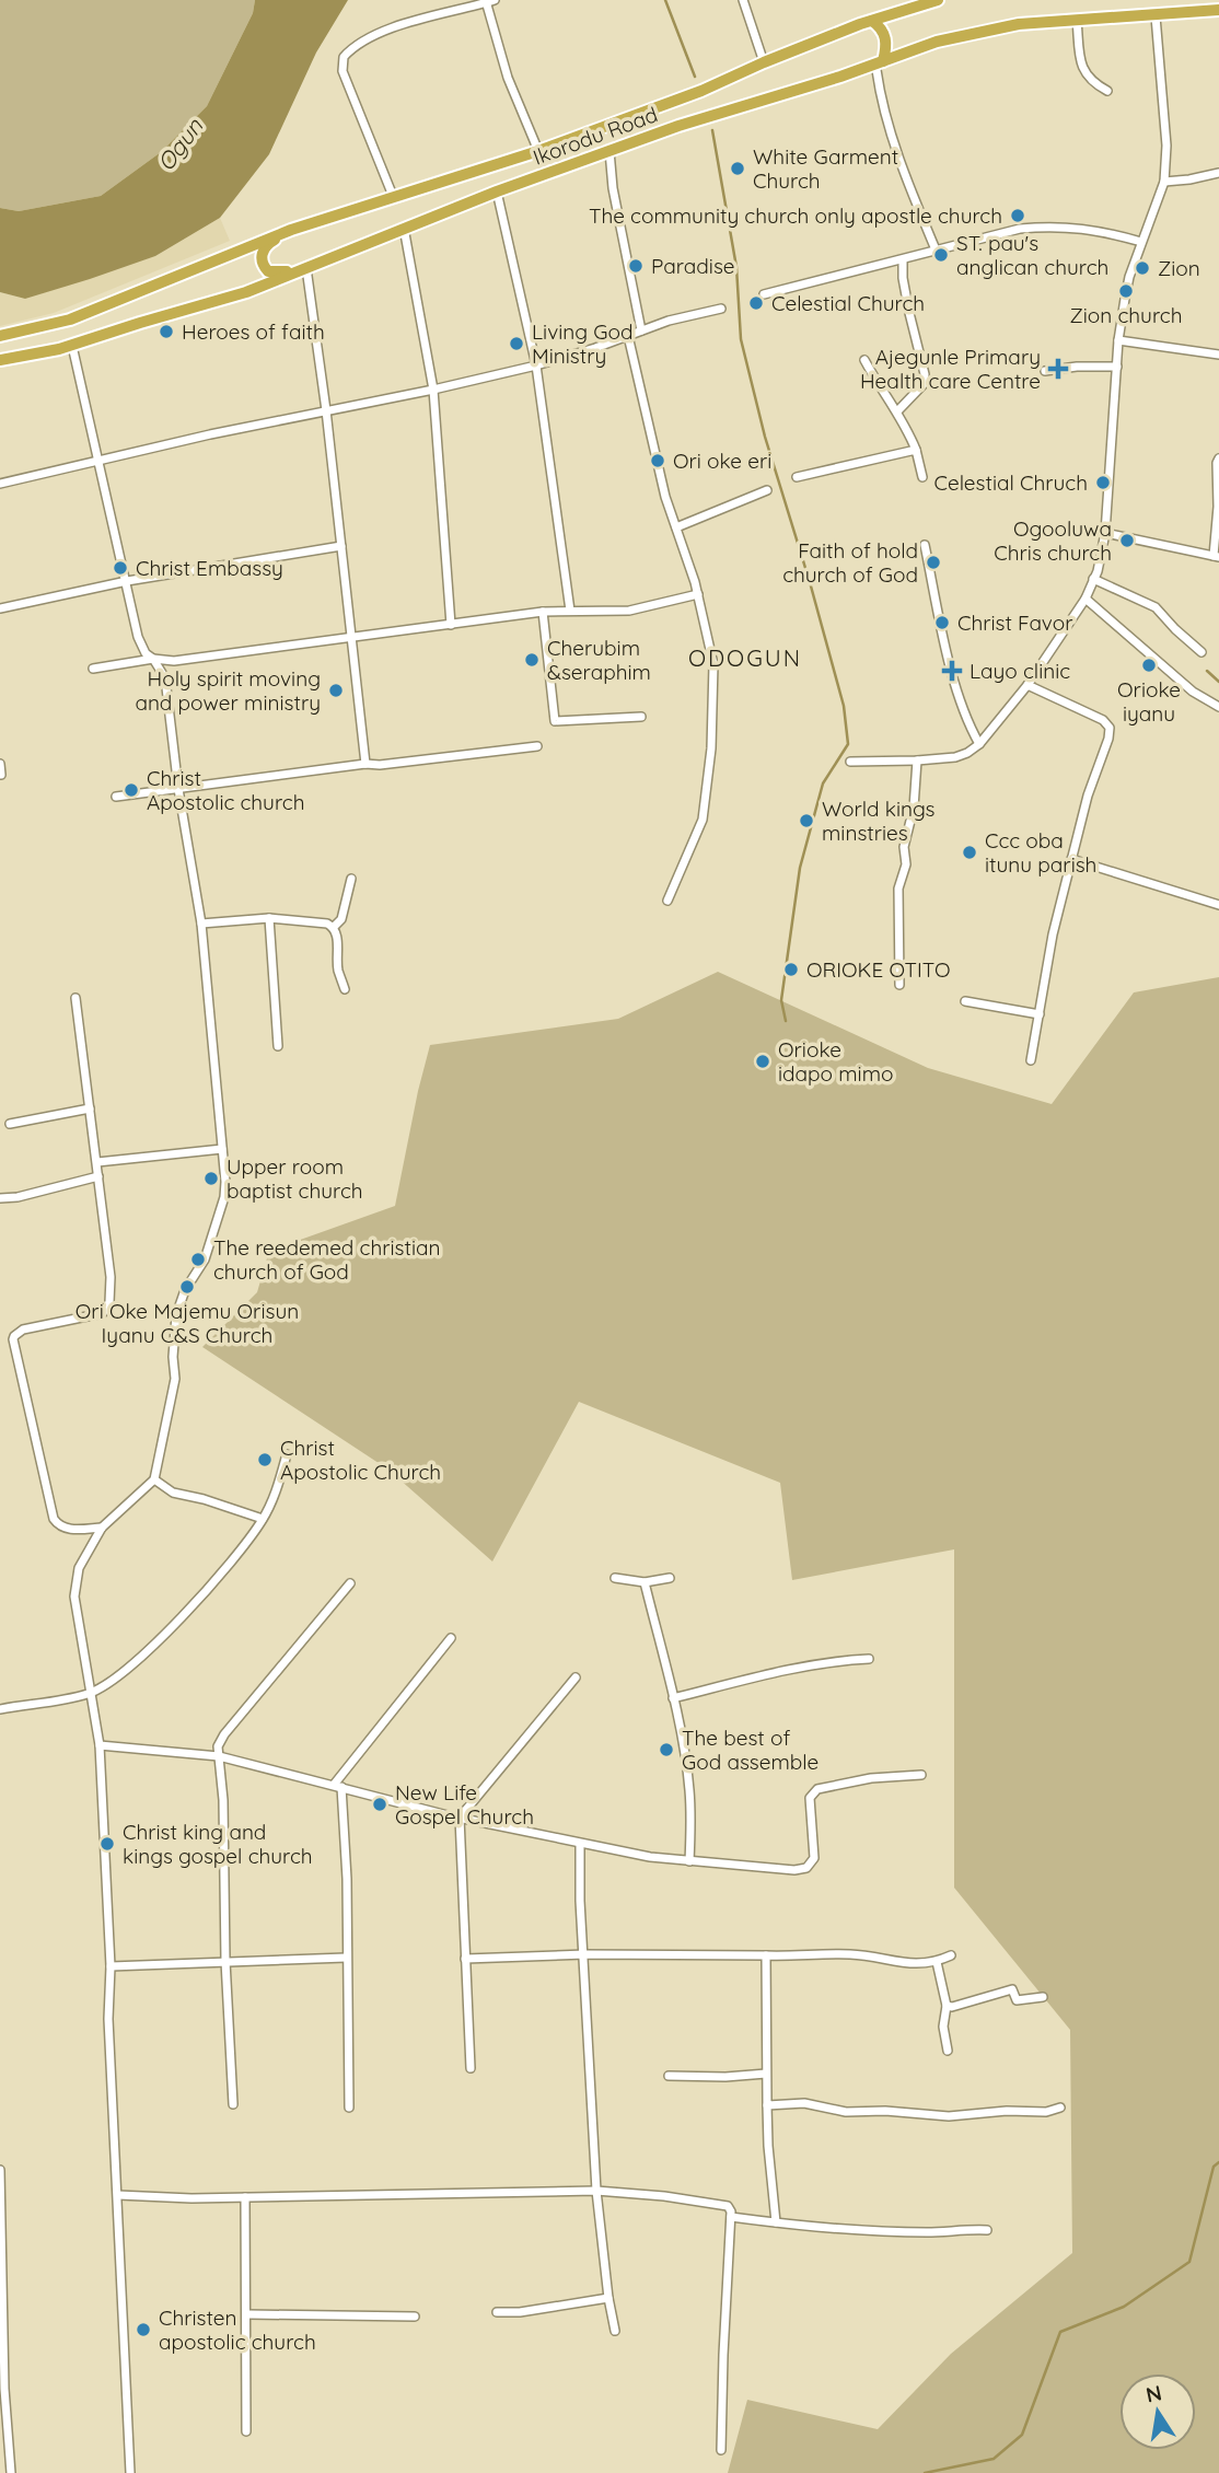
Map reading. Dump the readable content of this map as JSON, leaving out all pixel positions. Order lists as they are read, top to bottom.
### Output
{
  "streets": {
    "highway": ["Ikorodu Road"]
  },
  "districts": ["ODOGUN"],
  "water": ["Ogun"],
  "places": {
    "other": [
      "White Garment Church",
      "The community church only apostle church",
      "ST. pau's anglican church",
      "Paradise",
      "Zion",
      "Zion church",
      "Celestial Church",
      "Heroes of faith",
      "Living God Ministry",
      "Ori oke eri",
      "Celestial Chruch",
      "Ogooluwa Chris church",
      "Faith of hold church of God",
      "Christ Embassy",
      "Christ Favor",
      "Cherubim &seraphim",
      "Orioke iyanu",
      "Holy spirit moving and power ministry",
      "Christ Apostolic church",
      "World kings minstries",
      "Ccc oba itunu parish",
      "ORIOKE OTITO",
      "Orioke idapo mimo",
      "Upper room baptist church",
      "The reedemed christian church of God",
      "Ori Oke Majemu Orisun Iyanu C&S Church",
      "Christ Apostolic Church",
      "The best of God assemble",
      "New Life Gospel Church",
      "Christ king and kings gospel church",
      "Christen apostolic church"
    ],
    "health": ["Ajegunle Primary Health care Centre", "Layo clinic"]
  },
  "north": "top"
}
